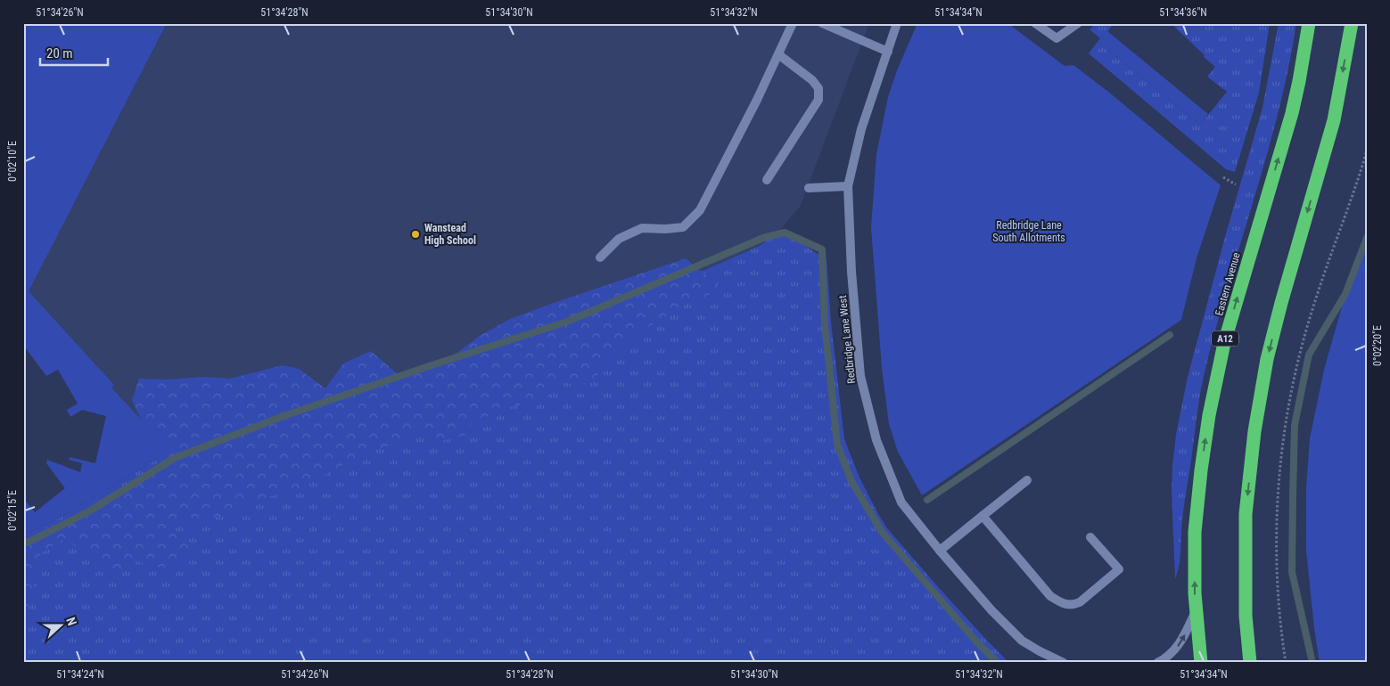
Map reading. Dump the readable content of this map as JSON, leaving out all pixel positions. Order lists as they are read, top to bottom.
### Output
{
  "streets": {
    "highway": ["Eastern Avenue", "A12"],
    "street": ["Redbridge Lane West"]
  },
  "parks": ["Redbridge Lane South Allotments"],
  "places": ["Wanstead High School"],
  "scale_bar": "20 m",
  "north": "right",
  "coordinates": [
    "51°34'26\"N",
    "51°34'28\"N",
    "51°34'30\"N",
    "51°34'32\"N",
    "51°34'34\"N",
    "51°34'36\"N",
    "0°02'10\"E",
    "0°02'20\"E",
    "0°02'15\"E",
    "51°34'24\"N"
  ]
}
